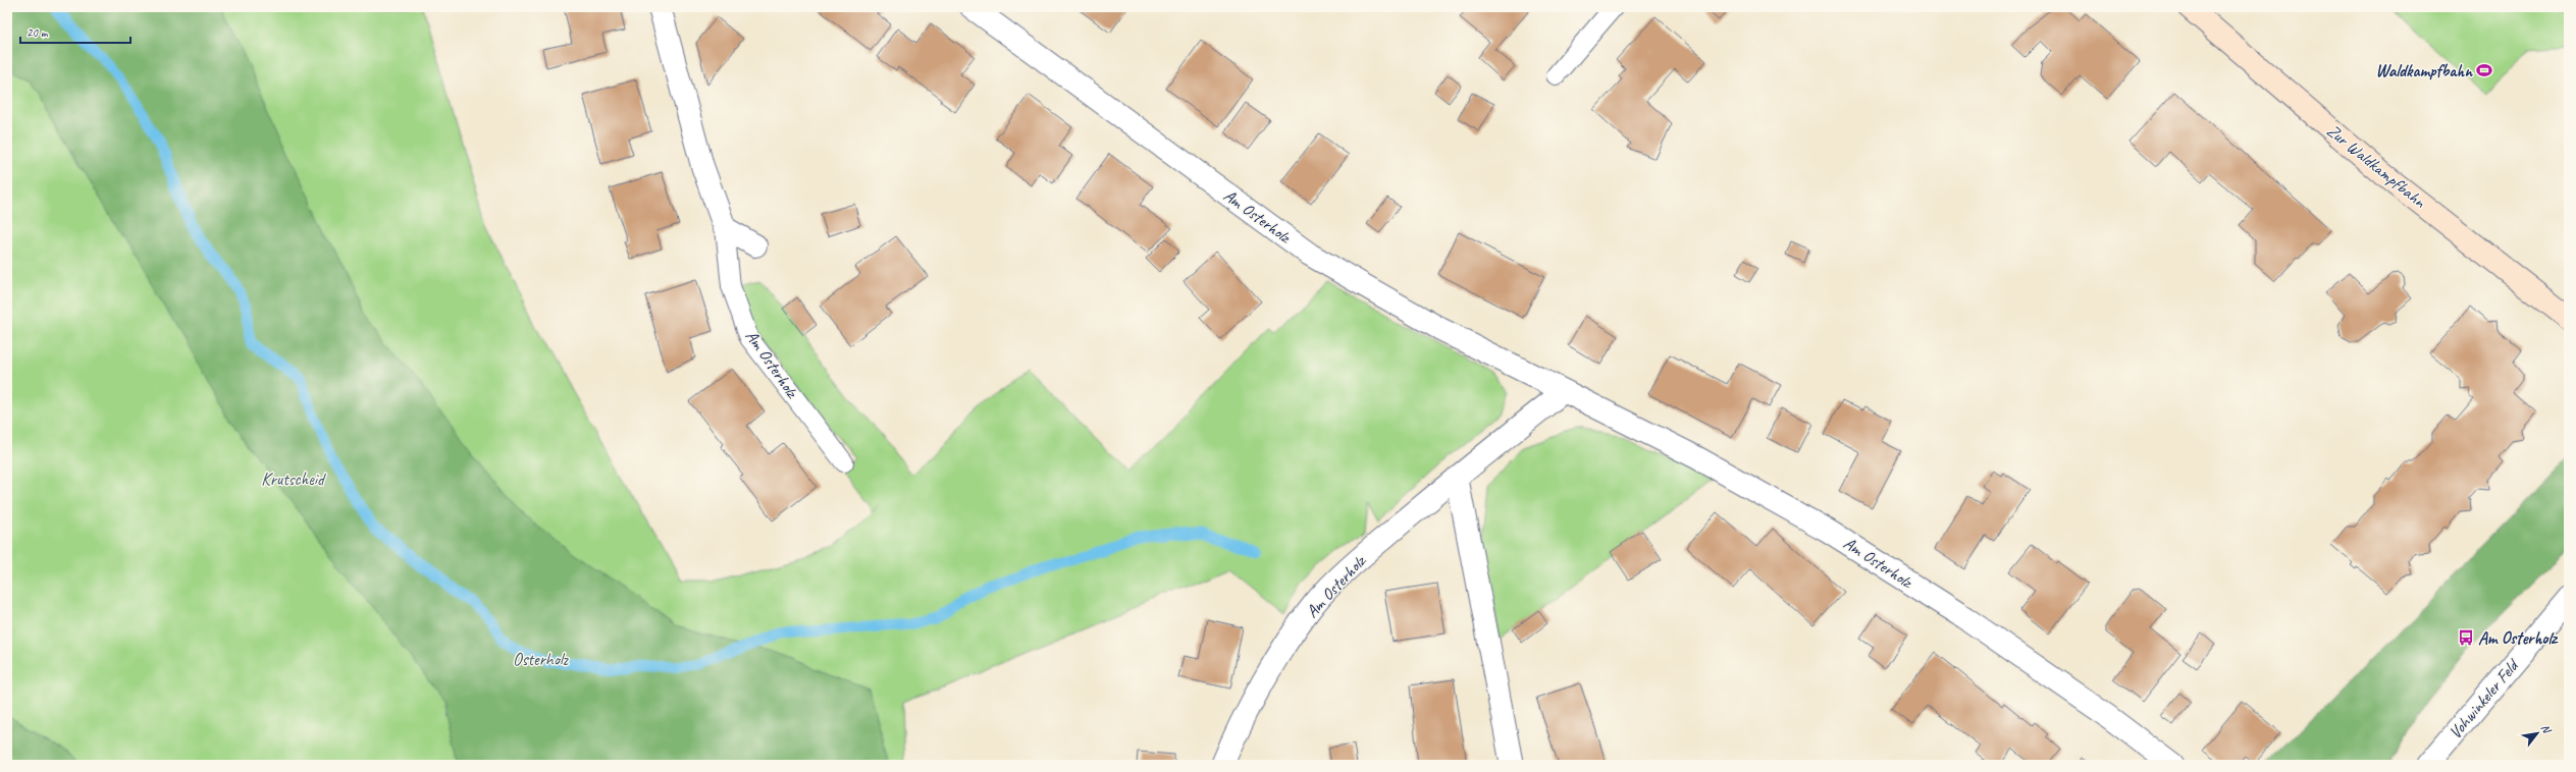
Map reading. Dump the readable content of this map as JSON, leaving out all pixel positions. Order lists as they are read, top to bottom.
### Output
{
  "streets": {
    "main road": ["Zur Waldkampfbahn"],
    "street": ["Am Osterholz", "Vohwinkeler Feld"]
  },
  "parks": ["Krutscheid", "Osterholz"],
  "places": {
    "sports": ["Waldkampfbahn"],
    "bus stop": ["Am Osterholz"]
  },
  "scale_bar": "20 m",
  "north": "top right"
}
